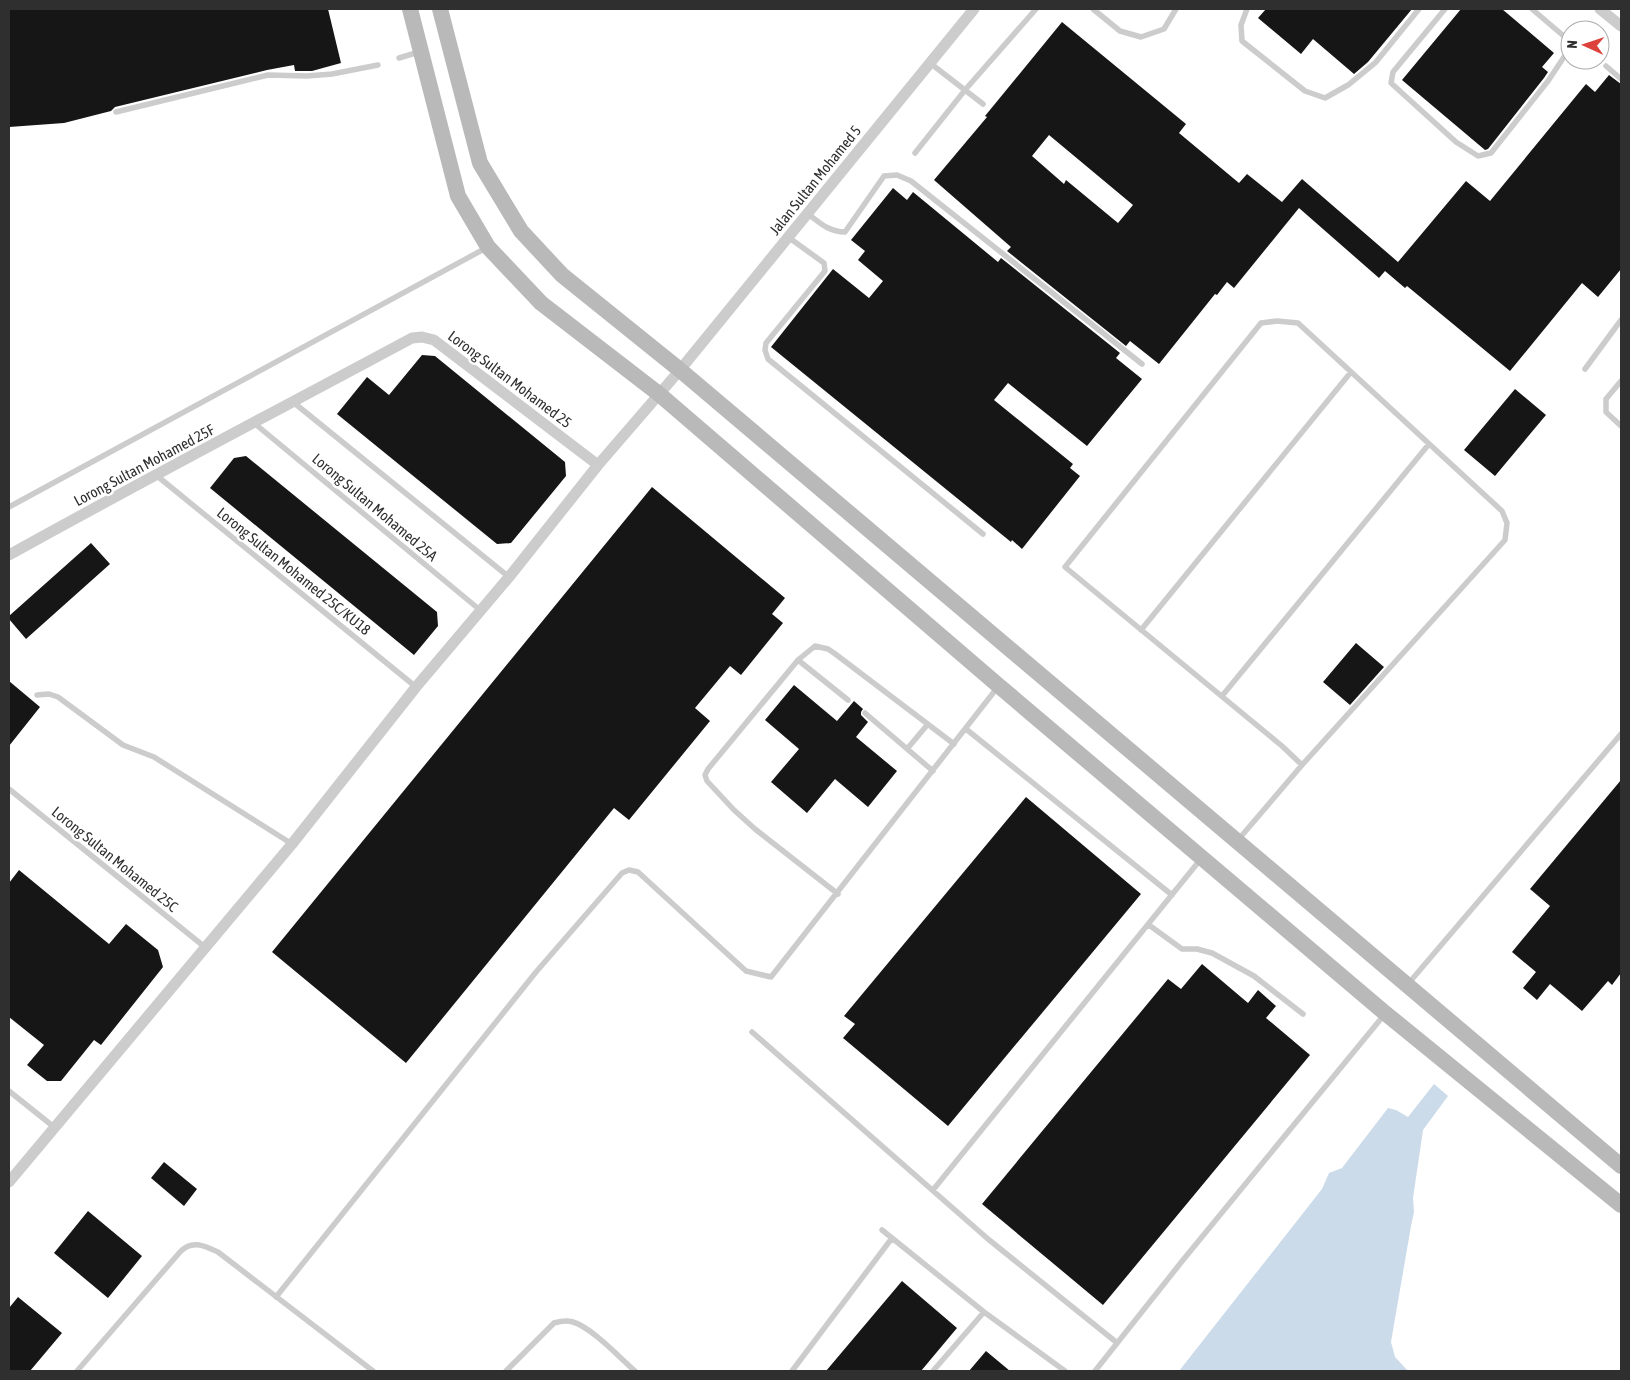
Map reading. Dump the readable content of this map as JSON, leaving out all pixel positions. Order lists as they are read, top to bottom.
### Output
{
  "streets": {
    "street": ["Jalan Sultan Mohamed 5", "Lorong Sultan Mohamed 25", "Lorong Sultan Mohamed 25F"],
    "lane": ["Lorong Sultan Mohamed 25A", "Lorong Sultan Mohamed 25C/KU18", "Lorong Sultan Mohamed 25C"]
  },
  "crossings": [
    ["Jalan Sultan Mohamed 5", "Lorong Sultan Mohamed 25"],
    ["Jalan Sultan Mohamed 5", "Lorong Sultan Mohamed 25A"],
    ["Jalan Sultan Mohamed 5", "Lorong Sultan Mohamed 25C/KU18"],
    ["Jalan Sultan Mohamed 5", "Lorong Sultan Mohamed 25C"],
    ["Lorong Sultan Mohamed 25", "Lorong Sultan Mohamed 25F"],
    ["Lorong Sultan Mohamed 25F", "Lorong Sultan Mohamed 25A"],
    ["Lorong Sultan Mohamed 25F", "Lorong Sultan Mohamed 25C/KU18"]
  ],
  "north": "left"
}
